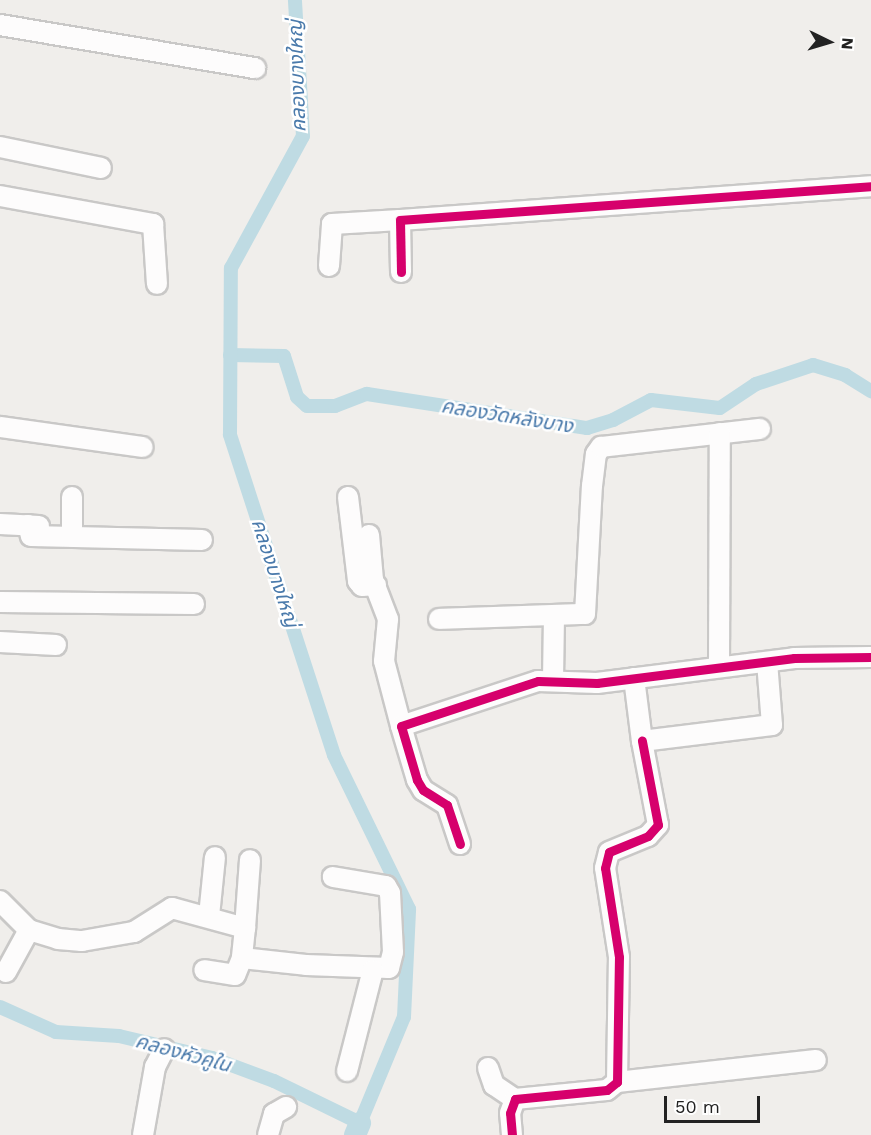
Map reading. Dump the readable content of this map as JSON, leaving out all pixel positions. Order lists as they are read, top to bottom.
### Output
{
  "water": ["คลองบางใหญ่", "คลองวัดหลังบาง", "คลองหัวคูใน"],
  "scale_bar": "50 m",
  "north": "right"
}
